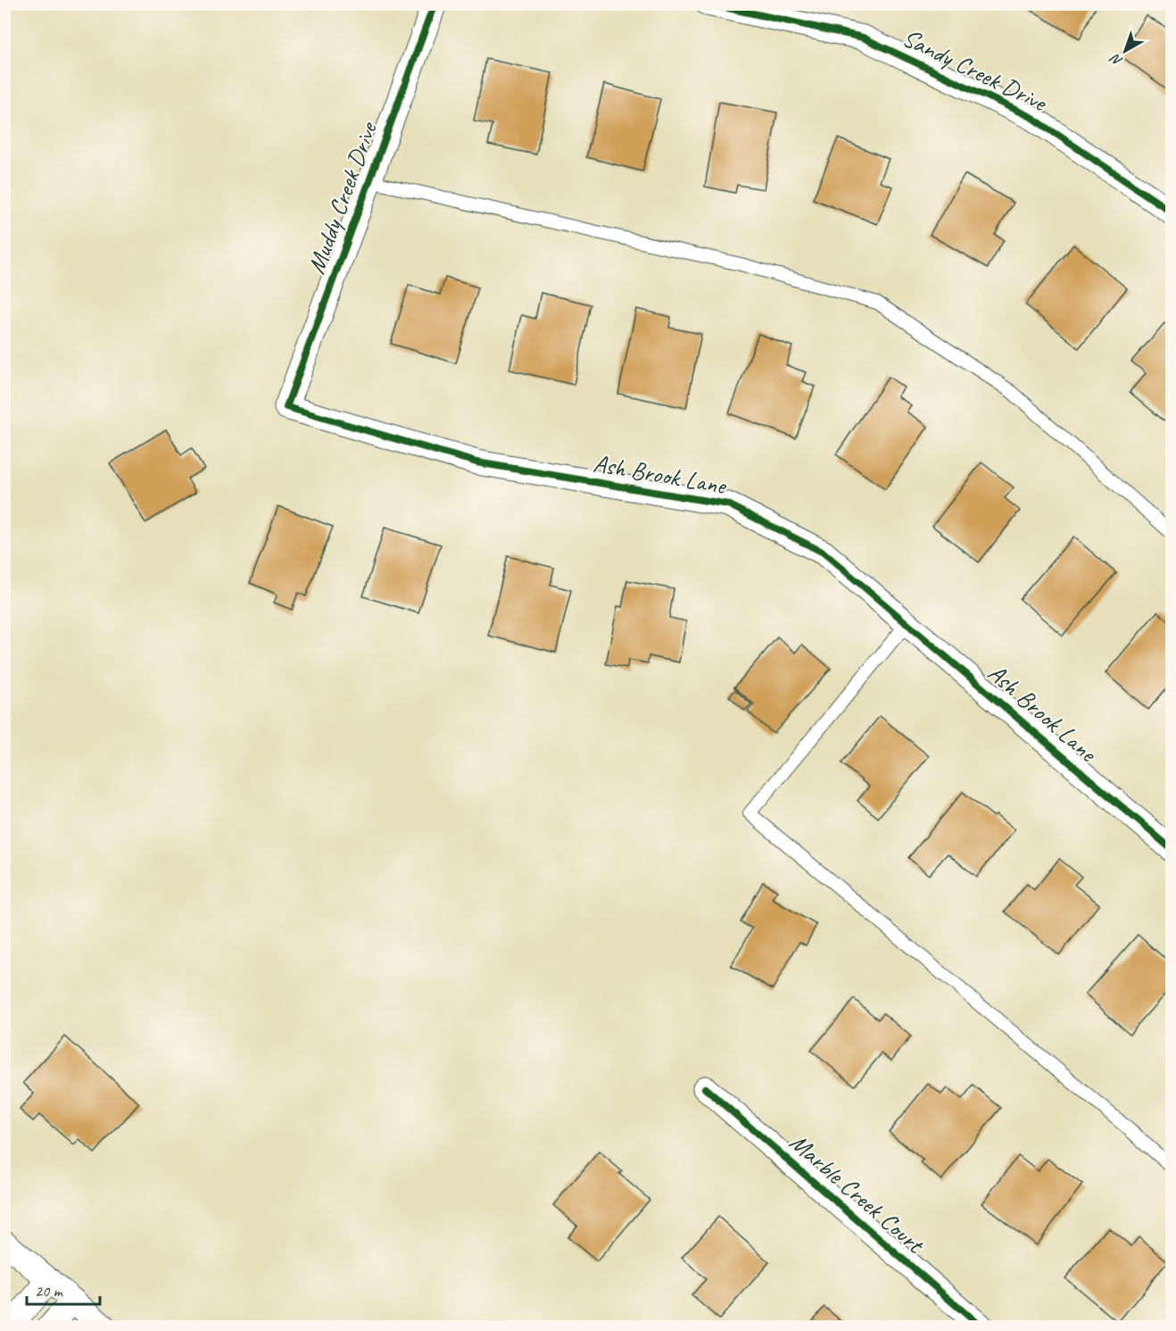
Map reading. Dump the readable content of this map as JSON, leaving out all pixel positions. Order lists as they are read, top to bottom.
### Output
{
  "streets": {
    "street": [
      "Sandy Creek Drive",
      "Muddy Creek Drive",
      "Ash Brook Lane",
      "Marble Creek Court"
    ]
  },
  "crossings": [
    ["Muddy Creek Drive", "Ash Brook Lane"]
  ],
  "scale_bar": "20 m",
  "north": "bottom left"
}
